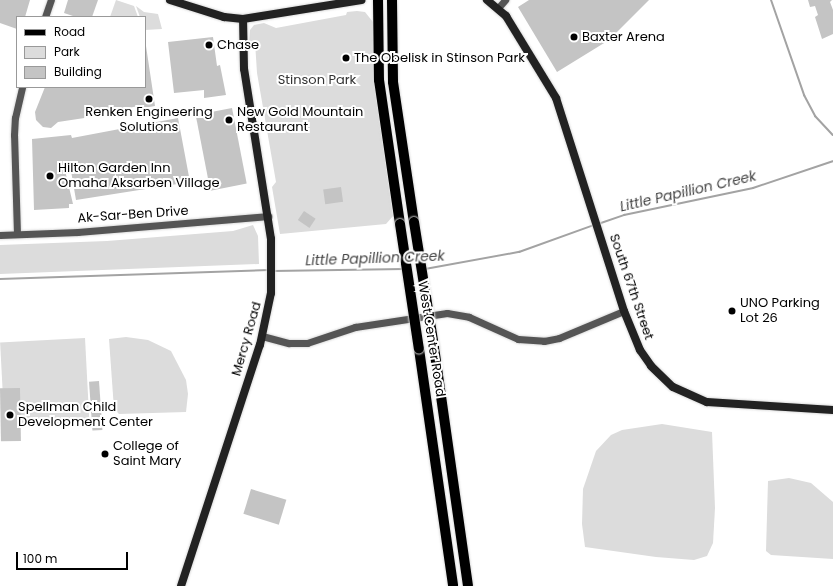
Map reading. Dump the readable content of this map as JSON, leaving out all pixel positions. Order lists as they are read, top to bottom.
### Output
{
  "streets": {
    "main road": ["South 67th Street", "Mercy Road", "West Center Road"],
    "street": ["Ak-Sar-Ben Drive"]
  },
  "crossings": [
    ["Ak-Sar-Ben Drive", "Mercy Road"]
  ],
  "water": ["Little Papillion Creek"],
  "parks": ["Stinson Park"],
  "places": [
    "Baxter Arena",
    "Chase",
    "The Obelisk in Stinson Park",
    "Renken Engineering Solutions",
    "New Gold Mountain Restaurant",
    "Hilton Garden Inn Omaha Aksarben Village",
    "UNO Parking Lot 26",
    "Spellman Child Development Center",
    "College of Saint Mary"
  ],
  "legend": ["Road", "Park", "Building"],
  "scale_bar": "100 m"
}
